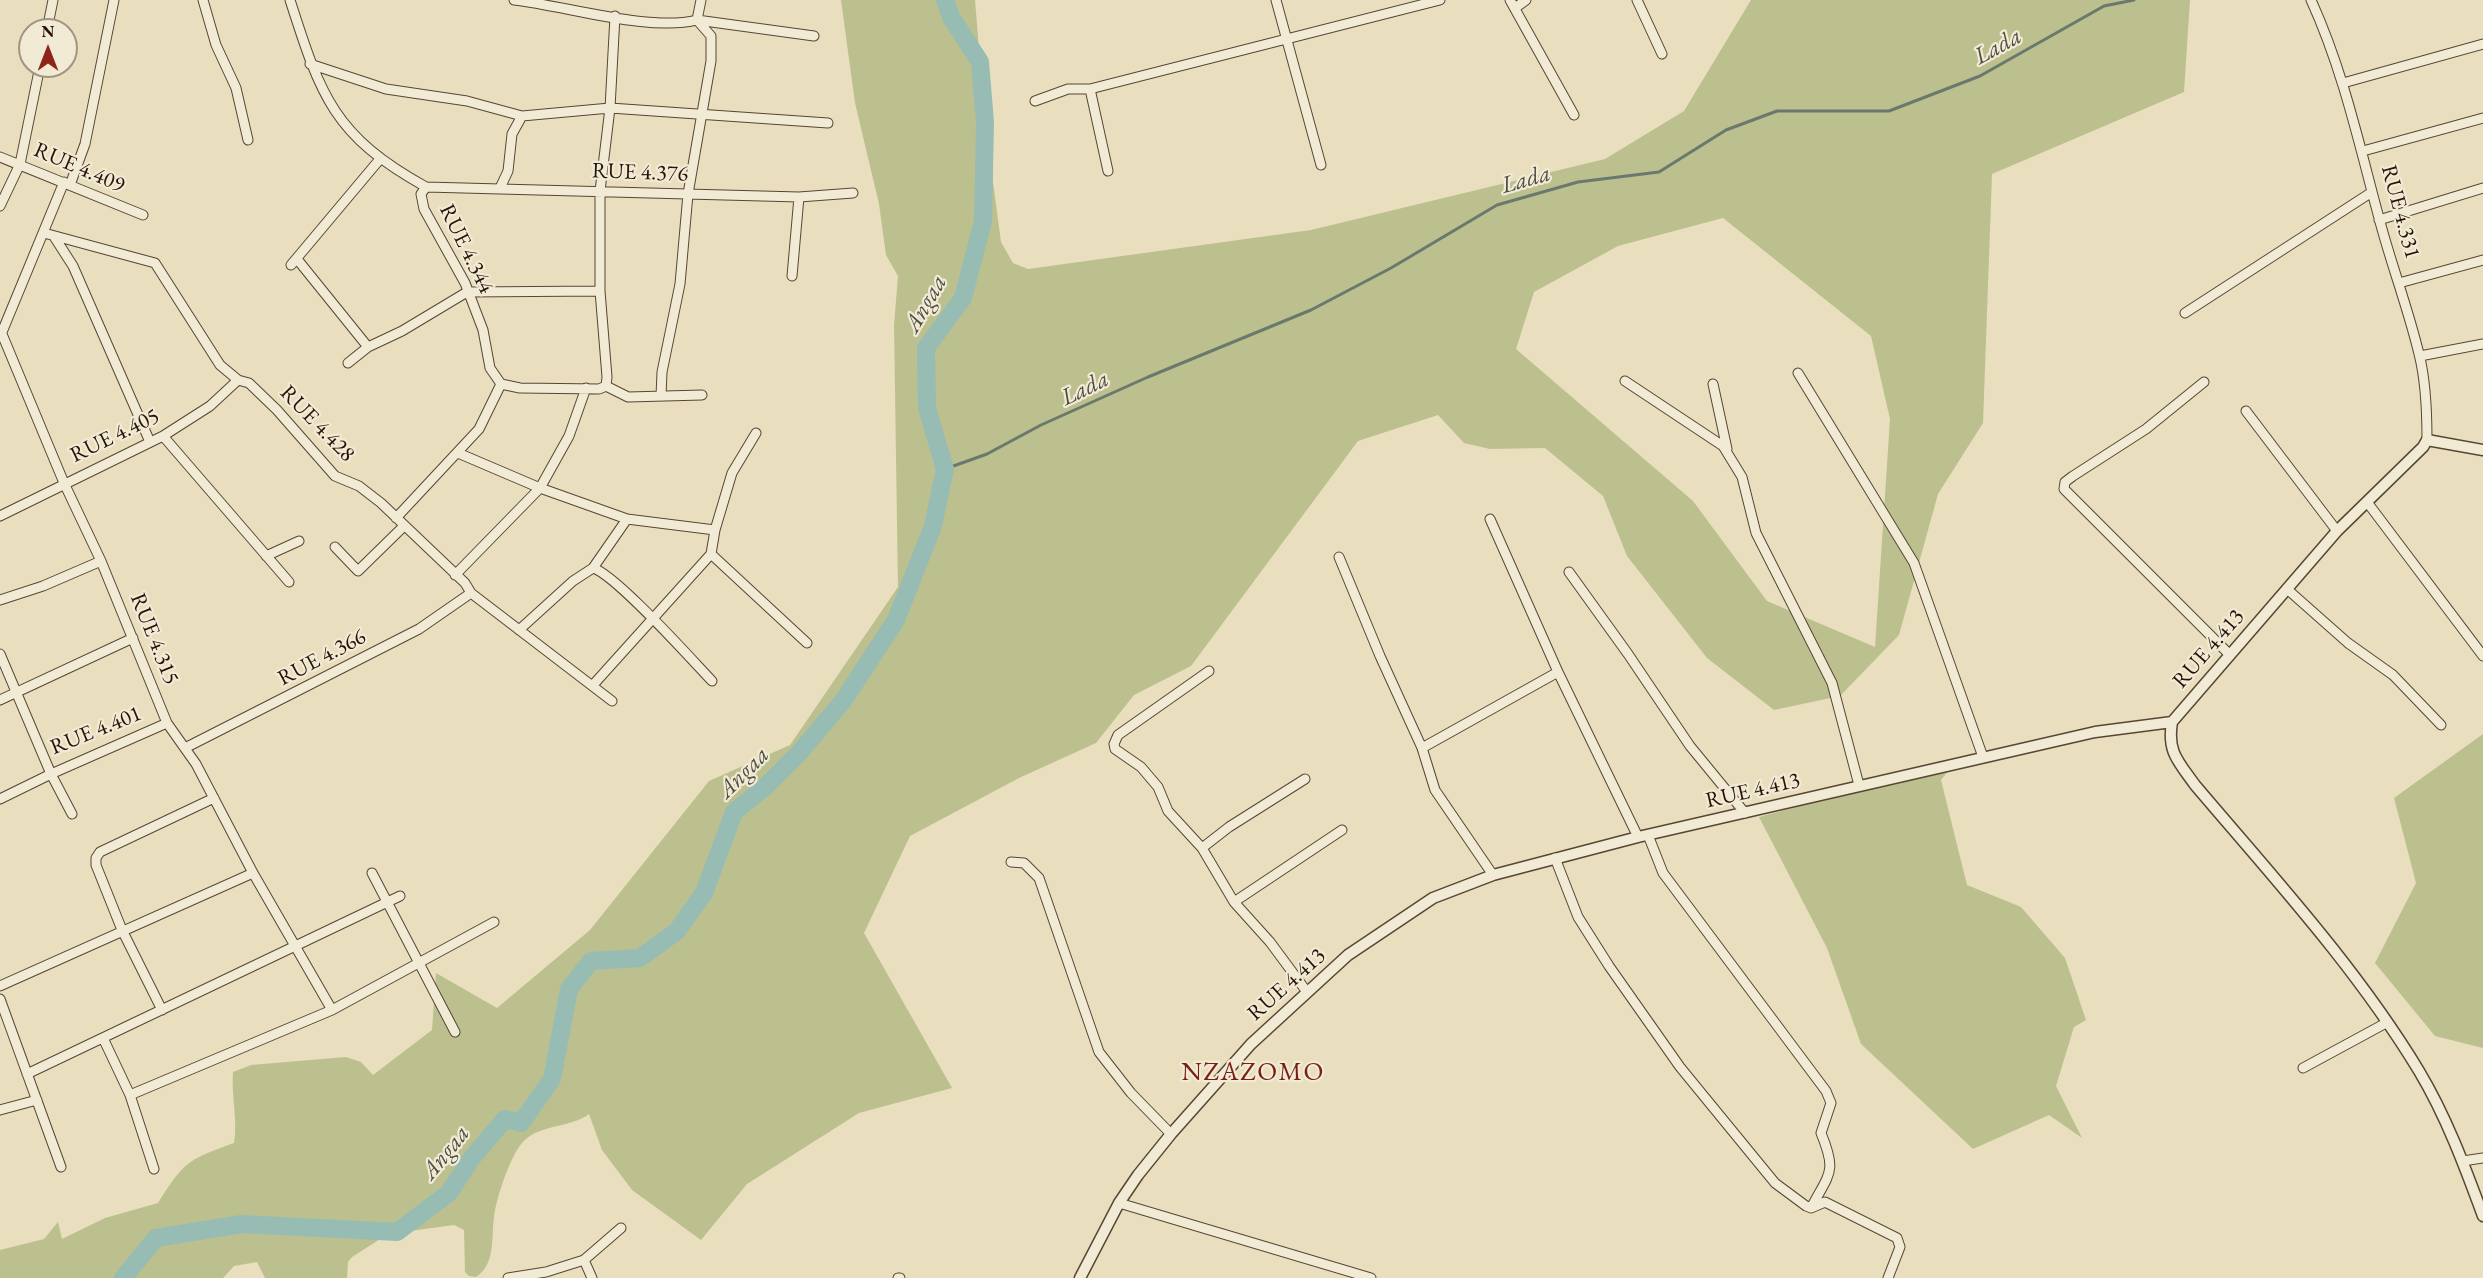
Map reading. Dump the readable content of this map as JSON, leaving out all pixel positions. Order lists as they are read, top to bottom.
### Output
{
  "streets": {
    "street": [
      "RUE 4.409",
      "RUE 4.376",
      "RUE 4.331",
      "RUE 4.344",
      "RUE 4.428",
      "RUE 4.405",
      "RUE 4.315",
      "RUE 4.413",
      "RUE 4.366",
      "RUE 4.401"
    ]
  },
  "crossings": [
    ["RUE 4.376", "RUE 4.344"],
    ["RUE 4.331", "RUE 4.413"],
    ["RUE 4.428", "RUE 4.405"],
    ["RUE 4.428", "RUE 4.366"],
    ["RUE 4.405", "RUE 4.315"],
    ["RUE 4.315", "RUE 4.366"],
    ["RUE 4.315", "RUE 4.401"]
  ],
  "districts": ["NZAZOMO"],
  "water": ["Lada", "Angaa"],
  "north": "top"
}
